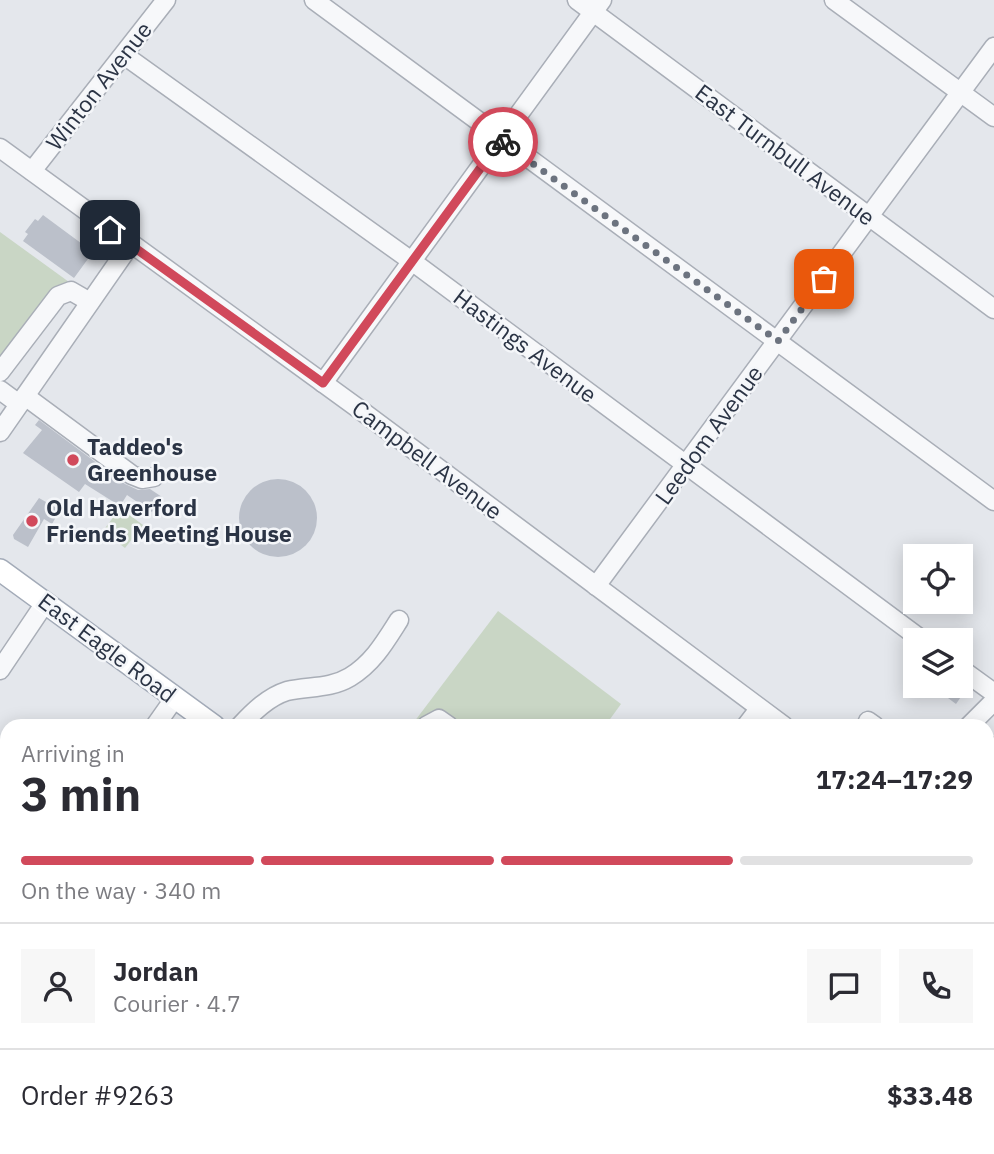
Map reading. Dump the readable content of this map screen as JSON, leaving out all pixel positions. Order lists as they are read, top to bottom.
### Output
{
  "streets": {
    "main road": ["East Eagle Road"],
    "street": [
      "Winton Avenue",
      "East Turnbull Avenue",
      "Hastings Avenue",
      "Leedom Avenue",
      "Campbell Avenue"
    ]
  },
  "crossings": [
    ["Winton Avenue", "Hastings Avenue"],
    ["Winton Avenue", "Campbell Avenue"],
    ["East Turnbull Avenue", "Leedom Avenue"],
    ["Hastings Avenue", "Leedom Avenue"],
    ["Leedom Avenue", "Campbell Avenue"]
  ],
  "places": ["Taddeo's Greenhouse", "Old Haverford Friends Meeting House"],
  "page": {
    "heading": ["3 min", "Arriving in", "17:24–17:29"],
    "panel": [
      "Jordan",
      "Courier · 4.7",
      "Order #9263",
      "$33.48"
    ],
    "bar": "On the way · 340 m"
  }
}
